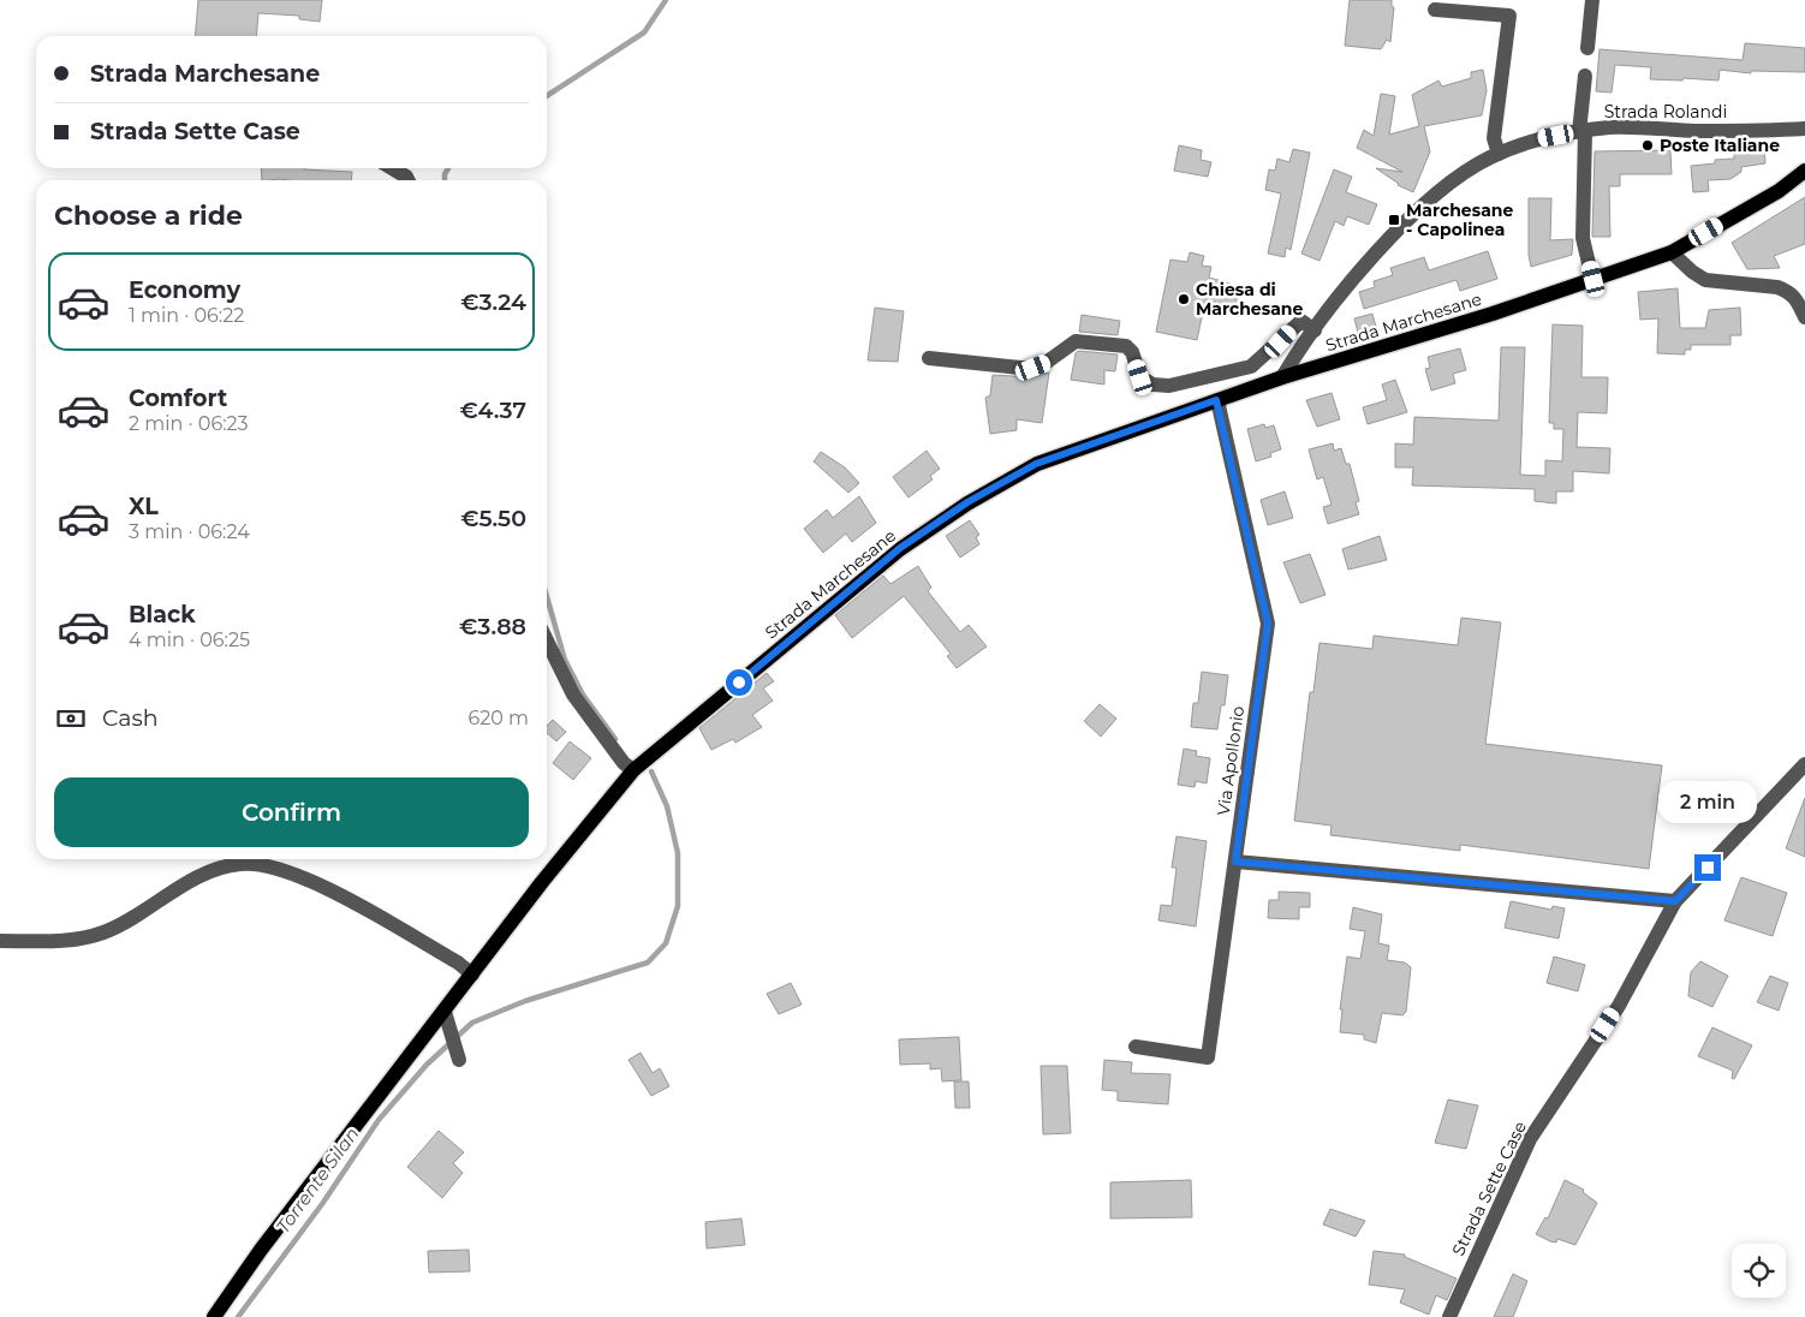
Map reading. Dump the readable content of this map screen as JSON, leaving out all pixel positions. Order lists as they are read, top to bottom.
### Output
{
  "streets": {
    "main road": ["Strada Marchesane"],
    "street": ["Strada Rolandi", "Via Apollonio", "Strada Sette Case"]
  },
  "crossings": [
    ["Strada Rolandi", "Strada Marchesane"],
    ["Strada Marchesane", "Via Apollonio"]
  ],
  "water": ["Torrente Silan"],
  "places": {
    "other": ["Poste Italiane", "Chiesa di Marchesane"],
    "transit": ["Marchesane - Capolinea"]
  },
  "page": {
    "banner": ["Strada Marchesane", "Strada Sette Case"],
    "heading": "Choose a ride",
    "list": [
      {
        "name": "Economy",
        "note": "1 min · 06:22",
        "value": "€3.24"
      },
      {
        "name": "Comfort",
        "note": "2 min · 06:23",
        "value": "€4.37"
      },
      {
        "name": "XL",
        "note": "3 min · 06:24",
        "value": "€5.50"
      },
      {
        "name": "Black",
        "note": "4 min · 06:25",
        "value": "€3.88"
      }
    ],
    "pay": ["Cash", "620 m"],
    "buttons": "Confirm",
    "bubble": "2 min"
  }
}
